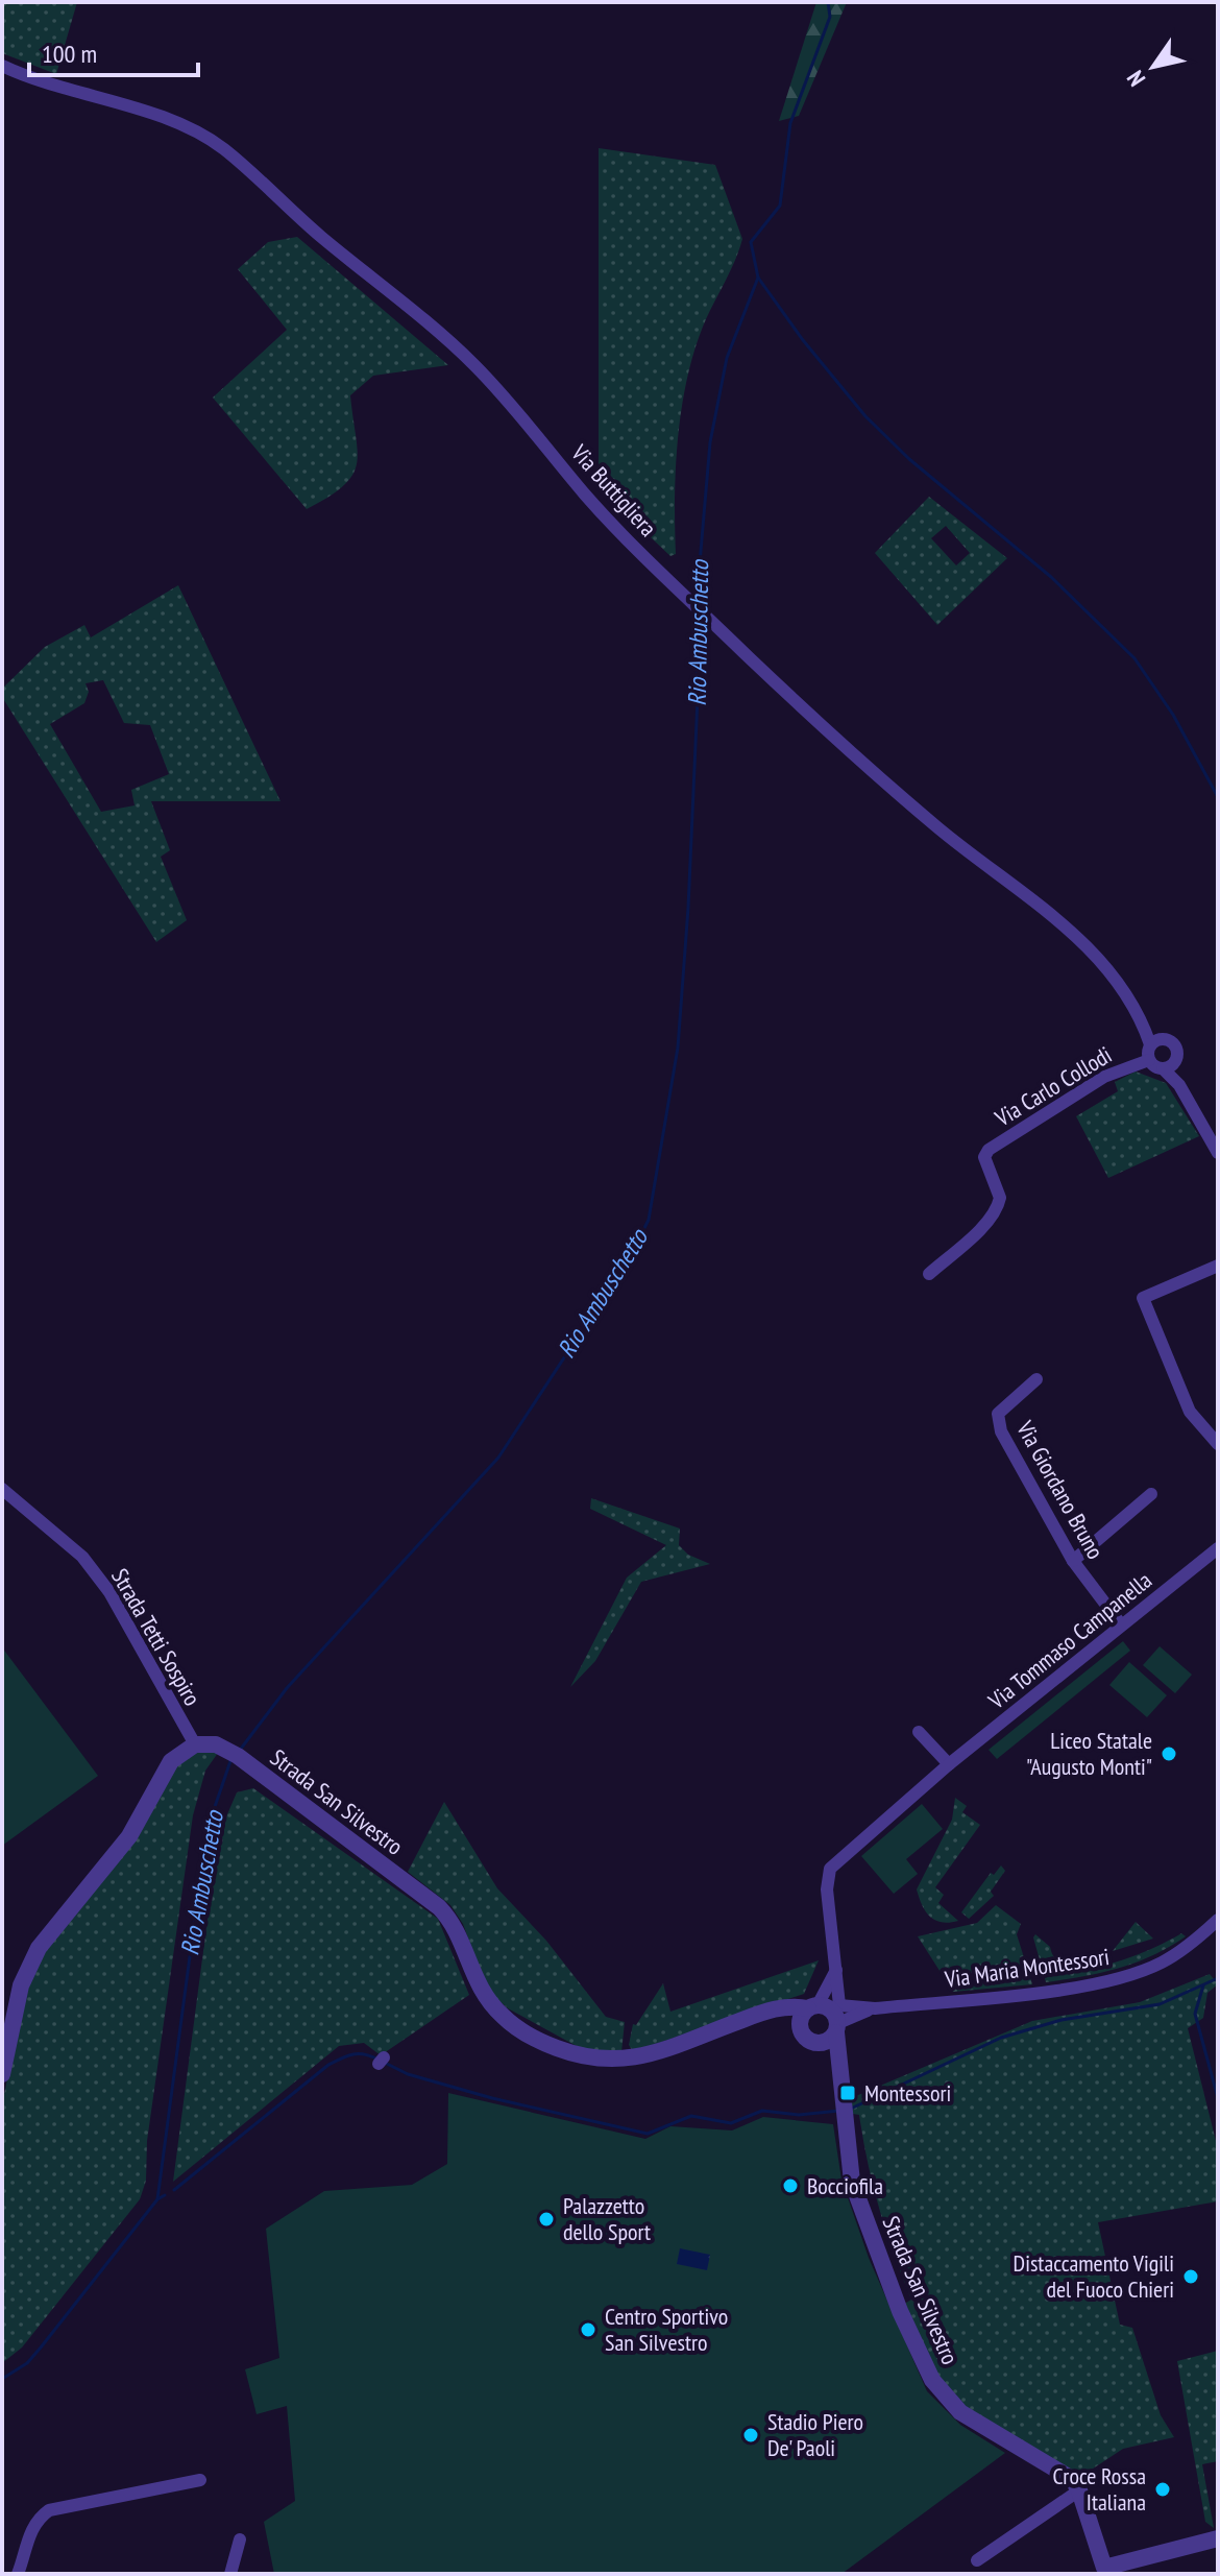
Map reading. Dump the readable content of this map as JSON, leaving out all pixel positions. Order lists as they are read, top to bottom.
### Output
{
  "streets": {
    "street": [
      "Via Buttigliera",
      "Via Carlo Collodi",
      "Via Giordano Bruno",
      "Strada Tetti Sospiro",
      "Via Tommaso Campanella",
      "Strada San Silvestro",
      "Via Maria Montessori"
    ]
  },
  "crossings": [
    ["Via Giordano Bruno", "Via Tommaso Campanella"],
    ["Strada Tetti Sospiro", "Strada San Silvestro"],
    ["Via Tommaso Campanella", "Strada San Silvestro"],
    ["Via Tommaso Campanella", "Via Maria Montessori"],
    ["Strada San Silvestro", "Via Maria Montessori"]
  ],
  "water": ["Rio Ambuschetto"],
  "places": {
    "other": [
      "Liceo Statale \"Augusto Monti\"",
      "Bocciofila",
      "Palazzetto dello Sport",
      "Distaccamento Vigili del Fuoco Chieri",
      "Centro Sportivo San Silvestro",
      "Stadio Piero De' Paoli",
      "Croce Rossa Italiana"
    ],
    "transit": ["Montessori"]
  },
  "scale_bar": "100 m",
  "north": "bottom left"
}
